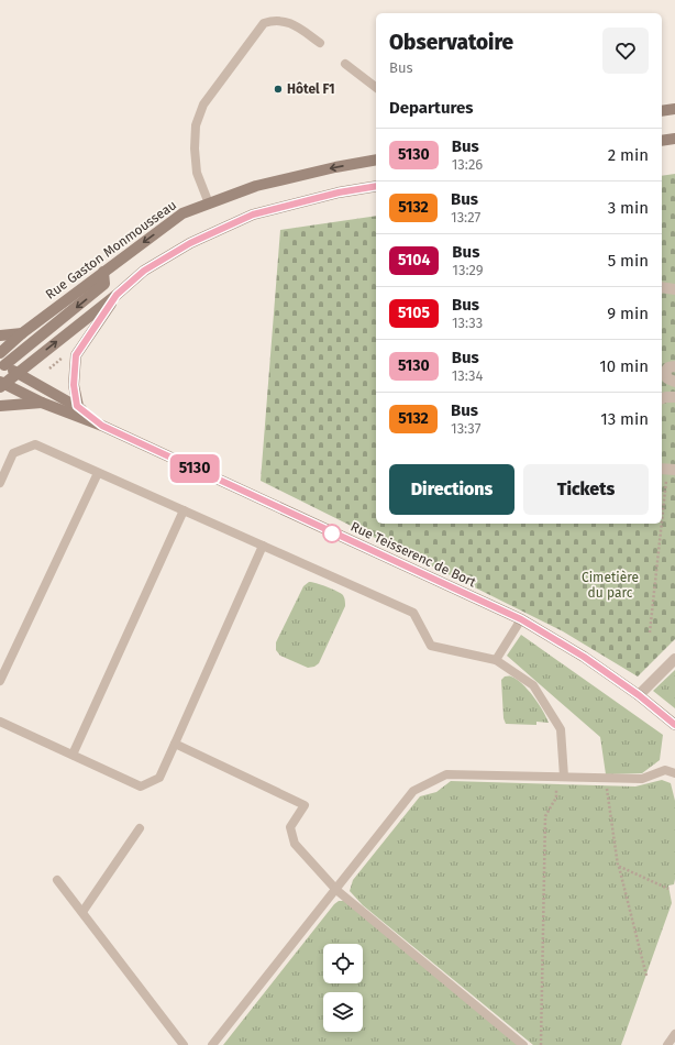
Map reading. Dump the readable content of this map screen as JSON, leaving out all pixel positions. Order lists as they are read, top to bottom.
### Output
{
  "streets": {
    "main road": ["Rue Gaston Monmousseau", "Rue Teisserenc de Bort"]
  },
  "parks": ["Cimetière du parc"],
  "places": ["Hôtel F1"],
  "lines": ["bus line 5130"],
  "page": {
    "on_map": "5130",
    "heading": [
      ["Observatoire", "Bus"],
      "Departures"
    ],
    "list": [
      {
        "mark": "5130",
        "name": "Bus",
        "note": "13:26",
        "value": "2 min"
      },
      {
        "mark": "5132",
        "name": "Bus",
        "note": "13:27",
        "value": "3 min"
      },
      {
        "mark": "5104",
        "name": "Bus",
        "note": "13:29",
        "value": "5 min"
      },
      {
        "mark": "5105",
        "name": "Bus",
        "note": "13:33",
        "value": "9 min"
      },
      {
        "mark": "5130",
        "name": "Bus",
        "note": "13:34",
        "value": "10 min"
      },
      {
        "mark": "5132",
        "name": "Bus",
        "note": "13:37",
        "value": "13 min"
      }
    ],
    "buttons": ["Directions", "Tickets"]
  }
}
